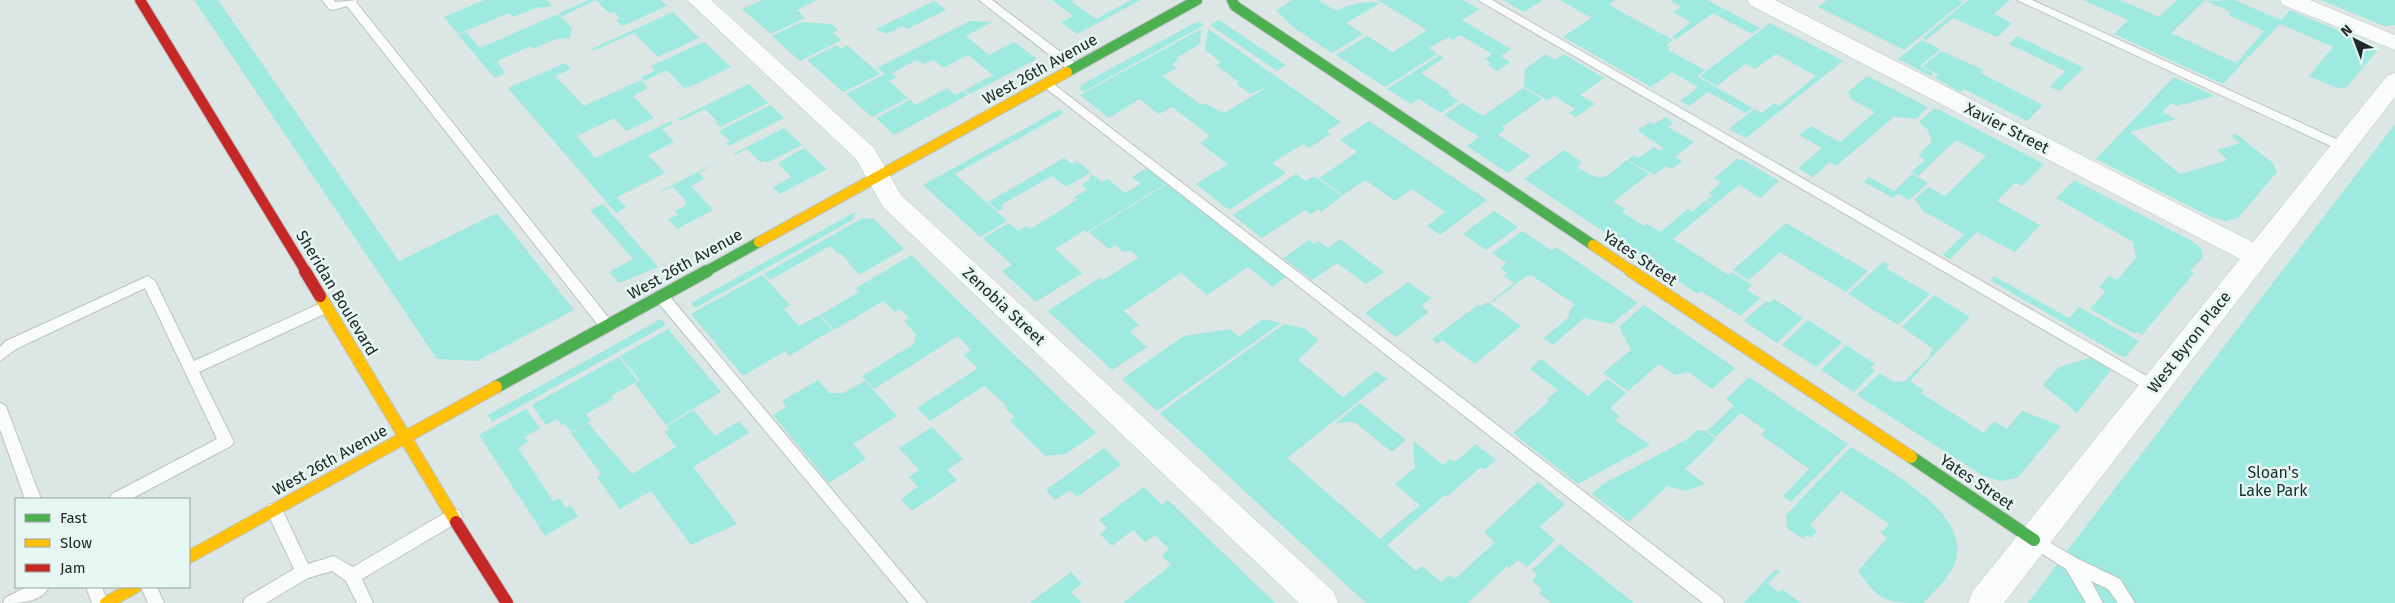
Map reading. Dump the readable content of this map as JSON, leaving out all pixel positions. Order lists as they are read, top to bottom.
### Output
{
  "streets": {
    "street": [
      "West 26th Avenue",
      "Xavier Street",
      "Yates Street",
      "Sheridan Boulevard",
      "Zenobia Street",
      "West Byron Place"
    ]
  },
  "crossings": [
    ["West 26th Avenue", "Sheridan Boulevard"],
    ["West 26th Avenue", "Zenobia Street"],
    ["Xavier Street", "West Byron Place"],
    ["Yates Street", "West Byron Place"]
  ],
  "parks": ["Sloan's Lake Park"],
  "legend": ["Fast", "Slow", "Jam"],
  "north": "top left"
}
